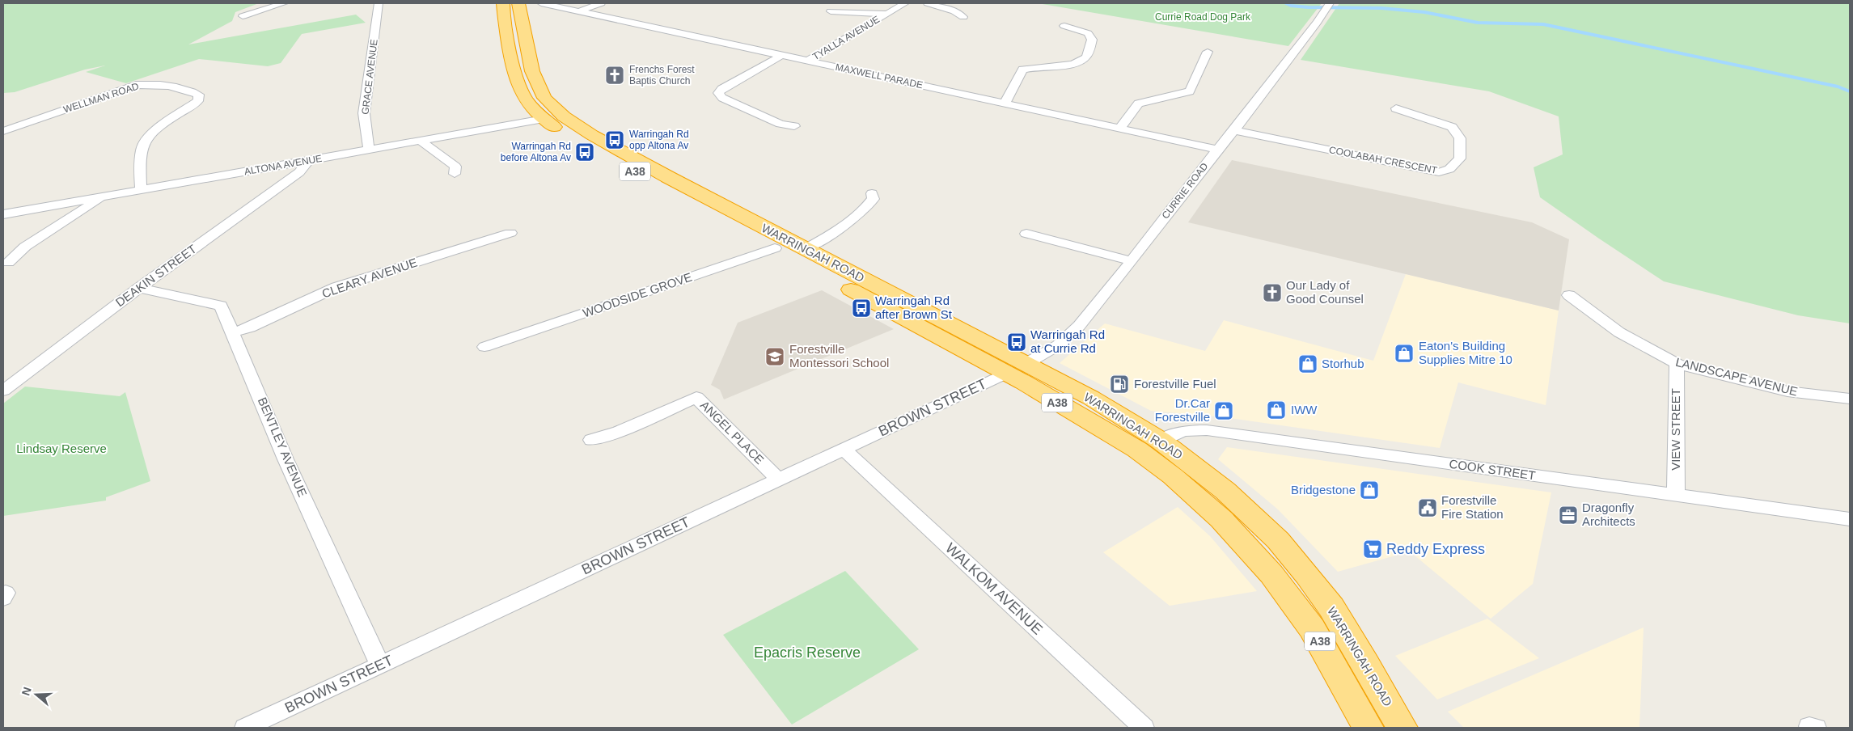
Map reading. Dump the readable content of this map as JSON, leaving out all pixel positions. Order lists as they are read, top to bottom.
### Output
{
  "streets": {
    "highway": ["ALTONA AVENUE", "A38", "WARRINGAH ROAD"],
    "street": [
      "TYALLA AVENUE",
      "MAXWELL PARADE",
      "GRACE AVENUE",
      "WELLMAN ROAD",
      "COOLABAH CRESCENT",
      "CURRIE ROAD",
      "DEAKIN STREET",
      "CLEARY AVENUE",
      "WOODSIDE GROVE",
      "LANDSCAPE AVENUE",
      "BROWN STREET",
      "VIEW STREET",
      "ANGEL PLACE",
      "BENTLEY AVENUE",
      "COOK STREET",
      "WALKOM AVENUE"
    ]
  },
  "crossings": [
    ["TYALLA AVENUE", "MAXWELL PARADE"],
    ["MAXWELL PARADE", "CURRIE ROAD"],
    ["GRACE AVENUE", "ALTONA AVENUE"],
    ["WELLMAN ROAD", "ALTONA AVENUE"],
    ["COOLABAH CRESCENT", "CURRIE ROAD"],
    ["ALTONA AVENUE", "WARRINGAH ROAD"],
    ["ALTONA AVENUE", "DEAKIN STREET"],
    ["CURRIE ROAD", "WARRINGAH ROAD"],
    ["CURRIE ROAD", "BROWN STREET"],
    ["WARRINGAH ROAD", "WOODSIDE GROVE"],
    ["WARRINGAH ROAD", "BROWN STREET"],
    ["WARRINGAH ROAD", "COOK STREET"],
    ["DEAKIN STREET", "BENTLEY AVENUE"],
    ["CLEARY AVENUE", "BENTLEY AVENUE"],
    ["LANDSCAPE AVENUE", "VIEW STREET"],
    ["BROWN STREET", "ANGEL PLACE"],
    ["BROWN STREET", "BENTLEY AVENUE"],
    ["BROWN STREET", "WALKOM AVENUE"],
    ["VIEW STREET", "COOK STREET"]
  ],
  "parks": ["Currie Road Dog Park", "Lindsay Reserve", "Epacris Reserve"],
  "places": {
    "church": ["Frenchs Forest Baptis Church", "Our Lady of Good Counsel"],
    "bus stop": [
      "Warringah Rd opp Altona Av",
      "Warringah Rd before Altona Av",
      "Warringah Rd after Brown St",
      "Warringah Rd at Currie Rd"
    ],
    "shop": [
      "Eaton's Building Supplies Mitre 10",
      "Storhub",
      "IWW",
      "Dr.Car Forestville",
      "Bridgestone"
    ],
    "school or university": ["Forestville Montessori School"],
    "fuel station": ["Forestville Fuel"],
    "public building": ["Forestville Fire Station"],
    "office": ["Dragonfly Architects"],
    "supermarket": ["Reddy Express"]
  },
  "north": "left"
}
